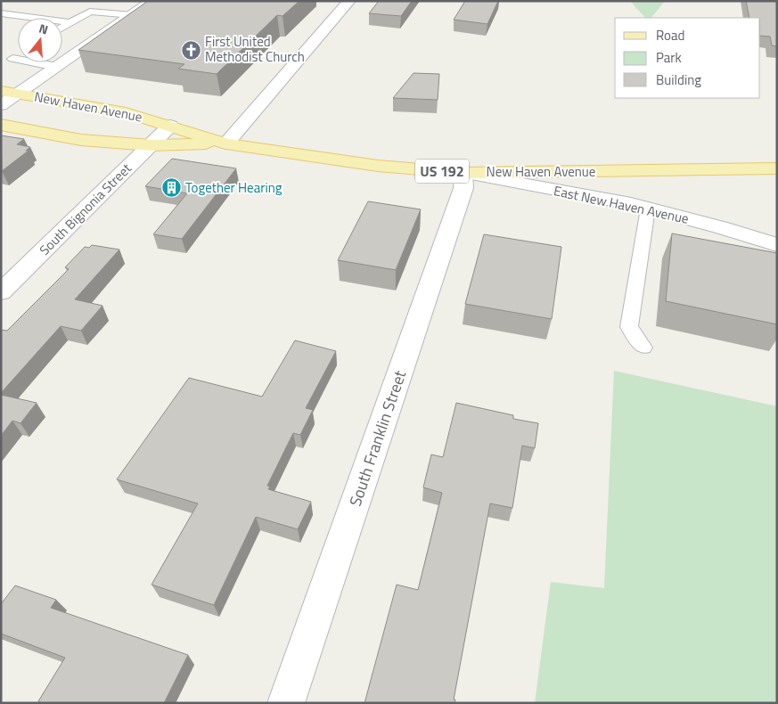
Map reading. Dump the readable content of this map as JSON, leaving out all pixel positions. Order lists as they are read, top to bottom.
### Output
{
  "streets": {
    "main road": ["New Haven Avenue", "US 192"],
    "street": ["East New Haven Avenue", "South Bignonia Street", "South Franklin Street"]
  },
  "crossings": [
    ["New Haven Avenue", "East New Haven Avenue"],
    ["New Haven Avenue", "South Bignonia Street"],
    ["New Haven Avenue", "South Franklin Street"],
    ["East New Haven Avenue", "South Franklin Street"]
  ],
  "places": {
    "church": ["First United Methodist Church"],
    "building": ["Together Hearing"]
  },
  "legend": ["Road", "Park", "Building"],
  "north": "top"
}
